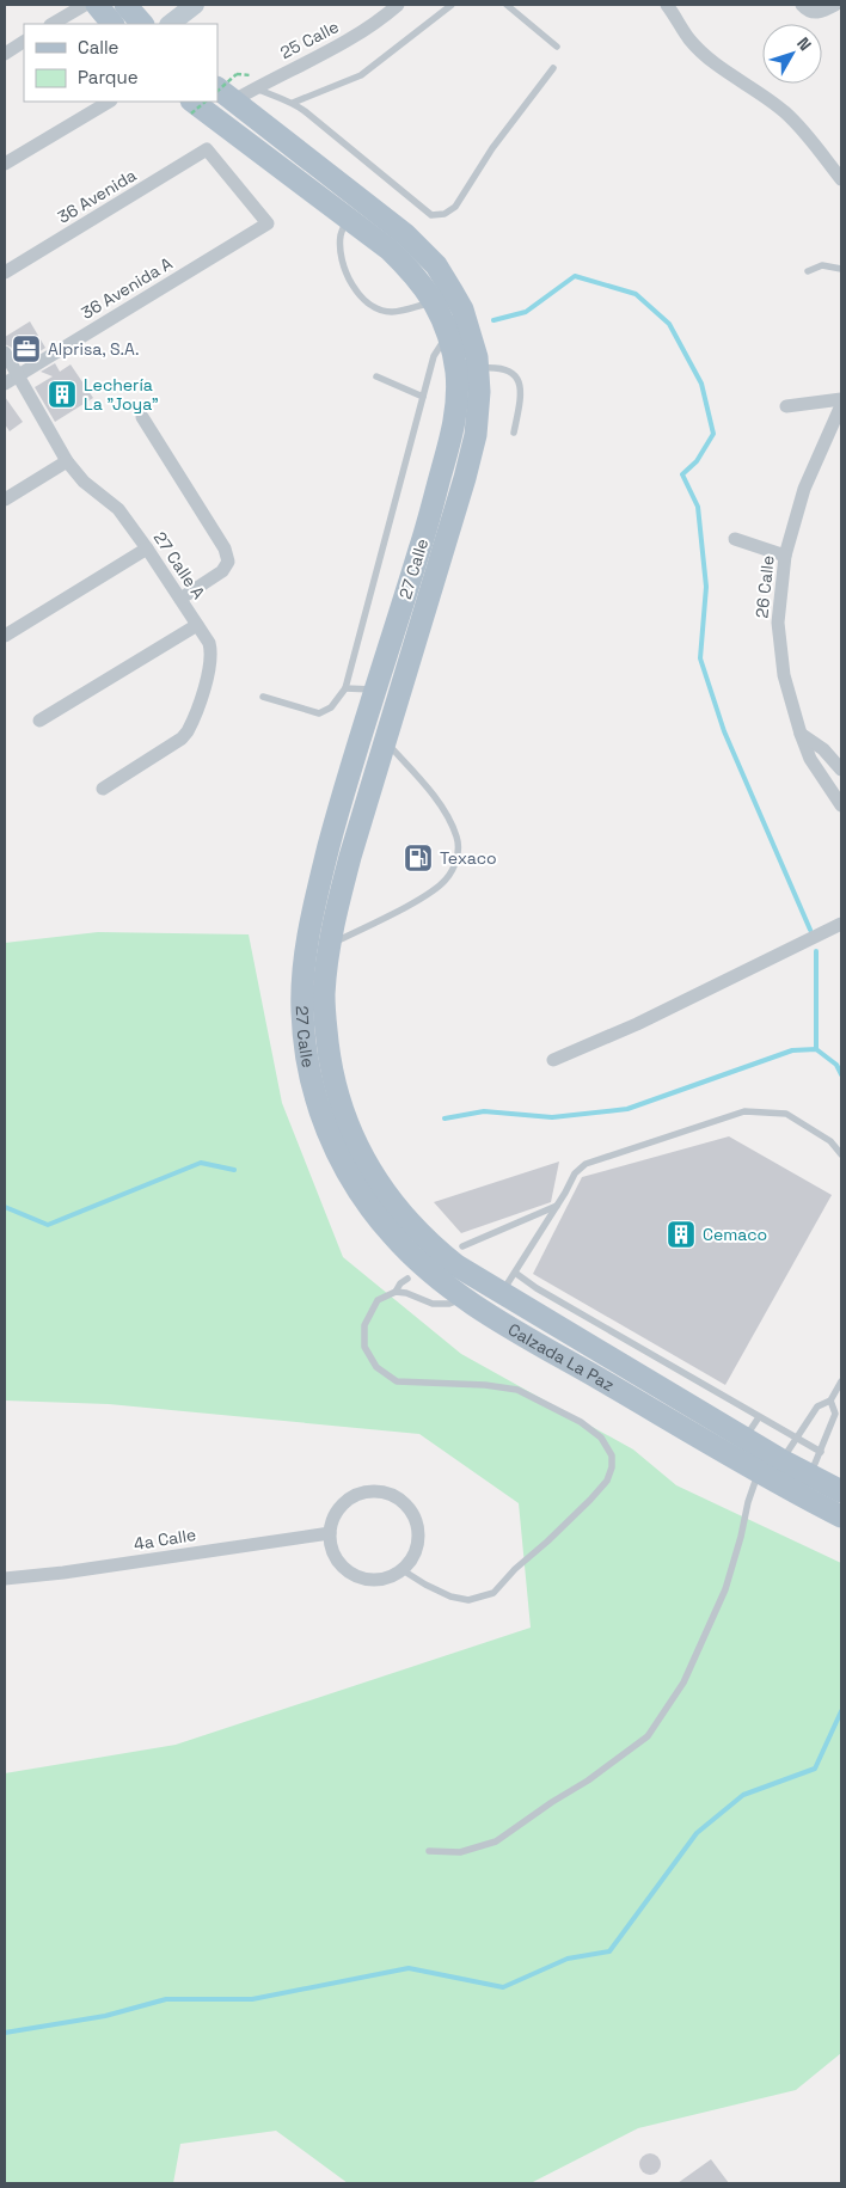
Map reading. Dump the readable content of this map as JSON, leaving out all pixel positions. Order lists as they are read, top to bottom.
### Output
{
  "streets": {
    "main road": ["27 Calle", "Calzada La Paz"],
    "street": [
      "25 Calle",
      "36 Avenida",
      "36 Avenida A",
      "27 Calle A",
      "26 Calle",
      "4a Calle"
    ]
  },
  "crossings": [
    ["25 Calle", "27 Calle"],
    ["36 Avenida", "36 Avenida A"],
    ["36 Avenida A", "27 Calle A"],
    ["27 Calle", "Calzada La Paz"]
  ],
  "places": {
    "office": ["Alprisa, S.A."],
    "building": ["Lechería La \"Joya\"", "Cemaco"],
    "fuel station": ["Texaco"]
  },
  "legend": ["Calle", "Parque"],
  "north": "top right"
}
